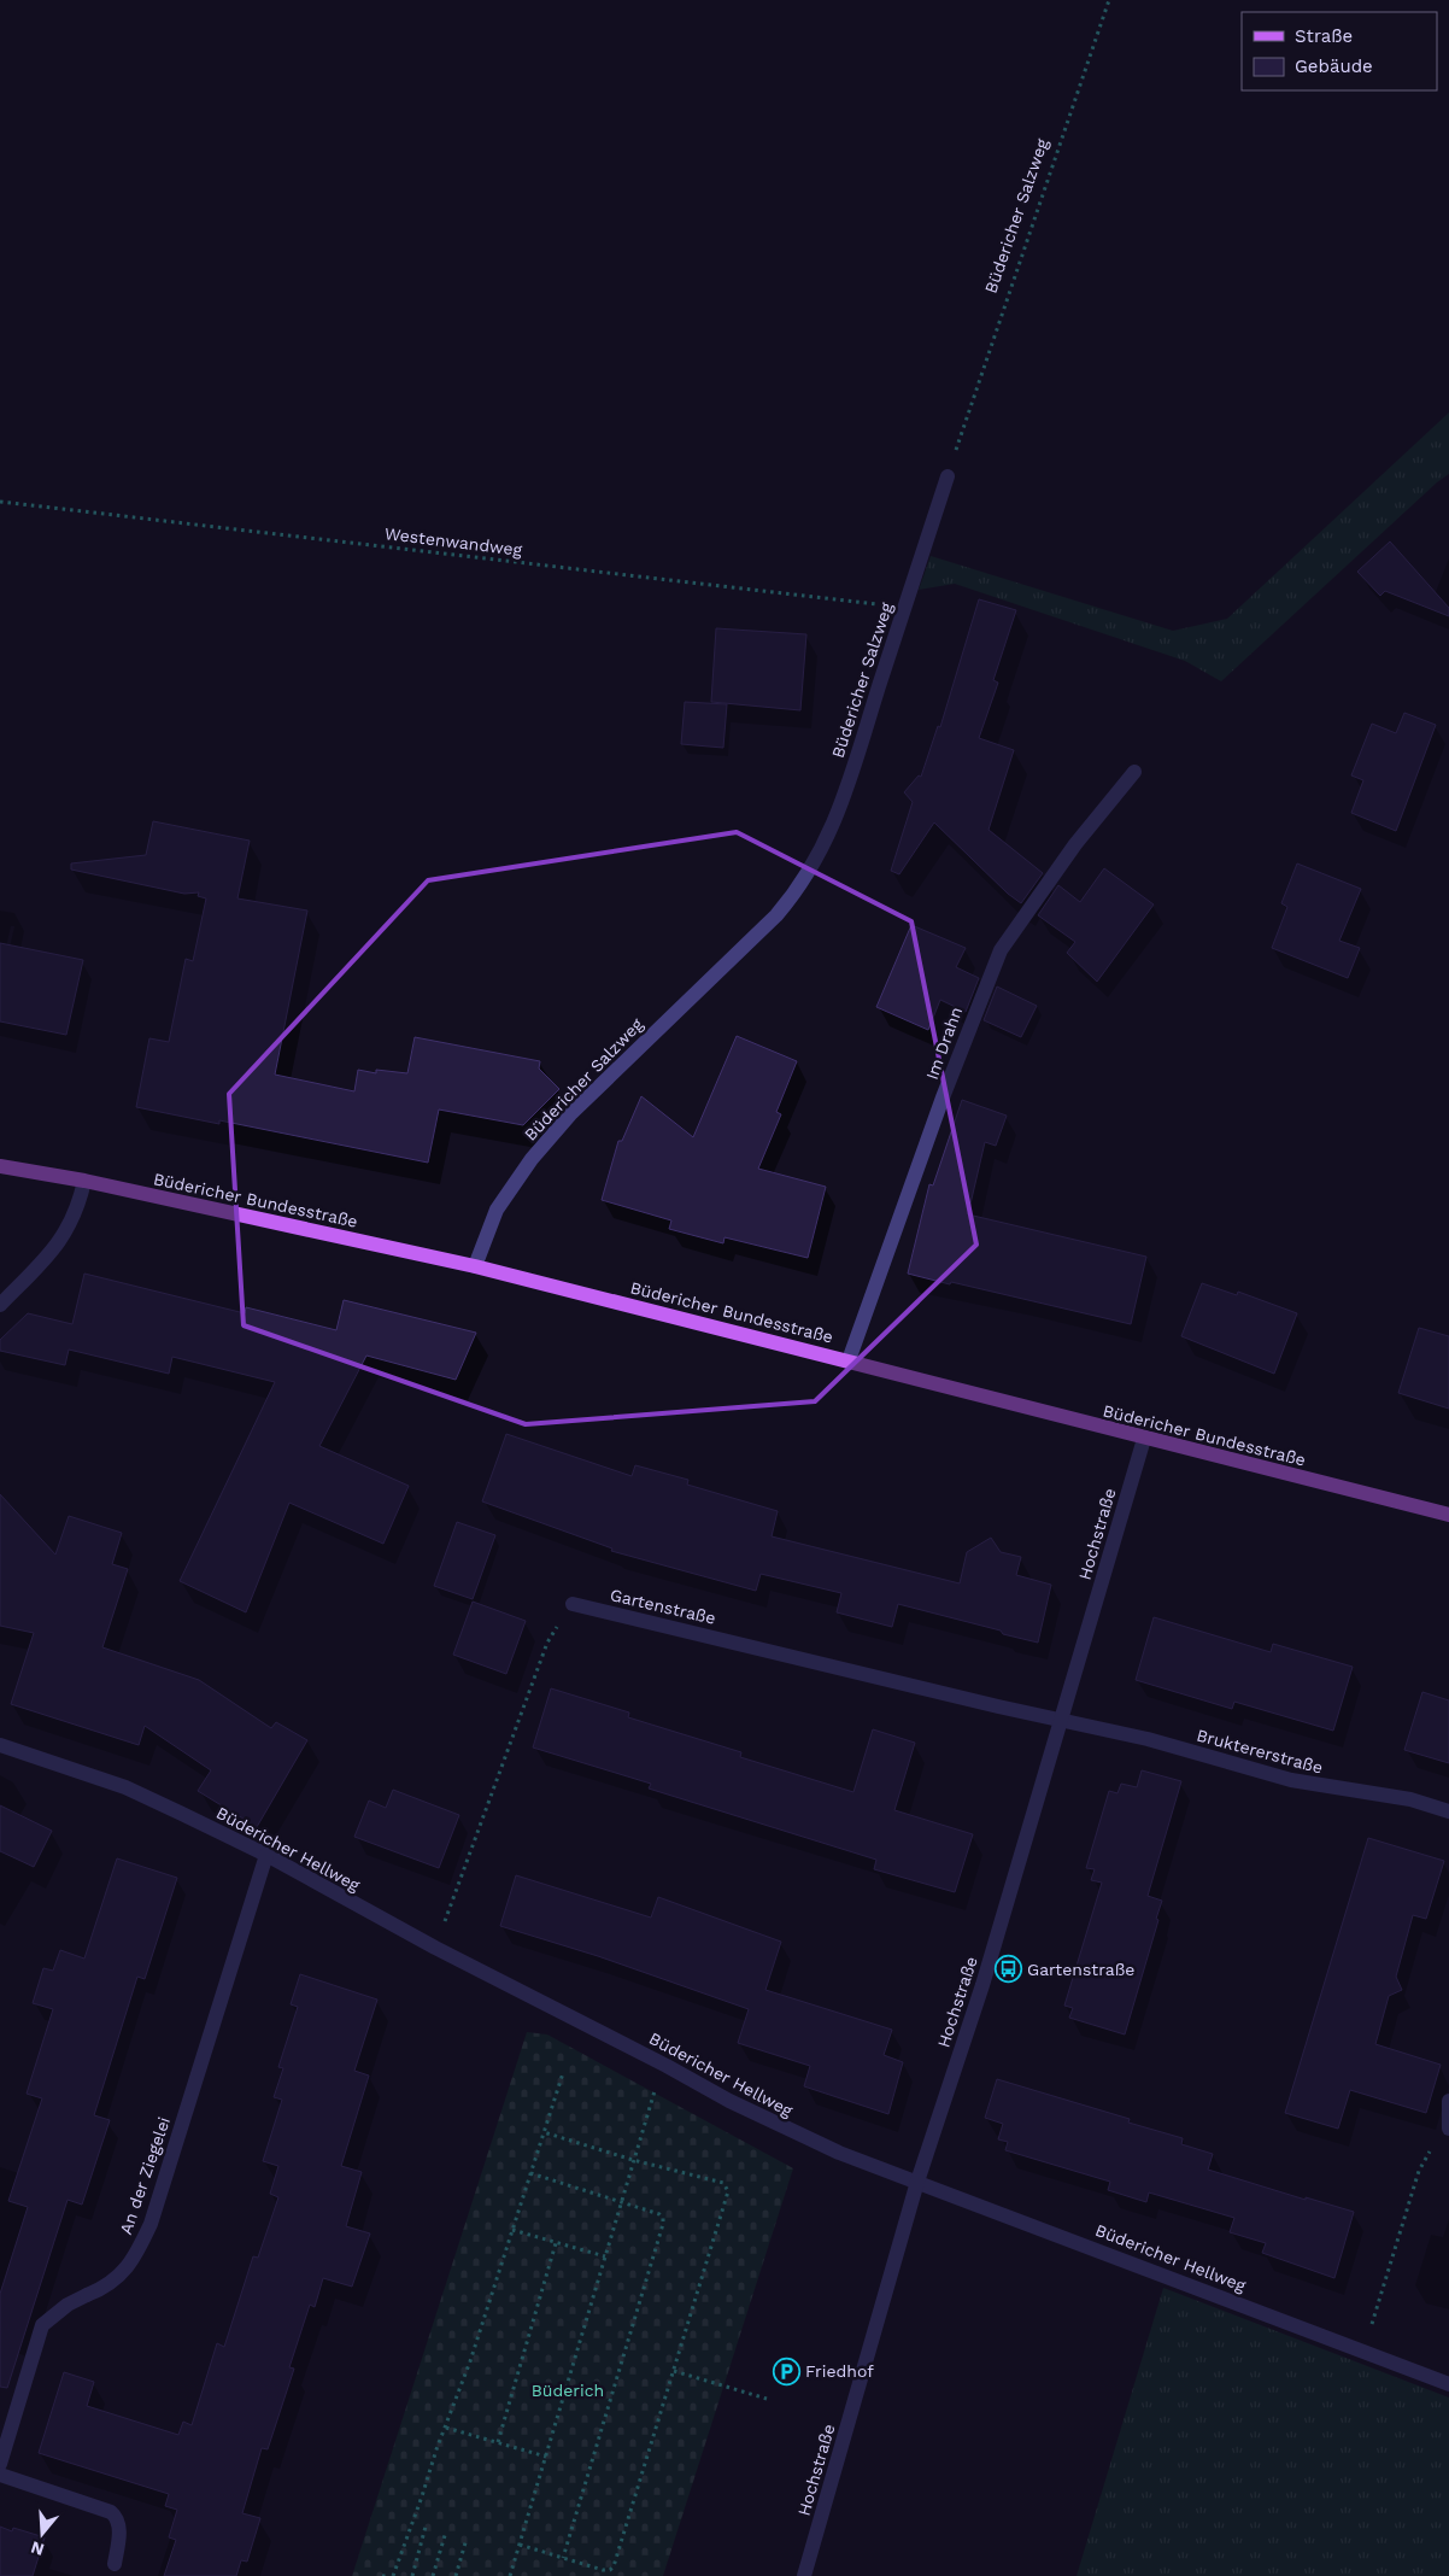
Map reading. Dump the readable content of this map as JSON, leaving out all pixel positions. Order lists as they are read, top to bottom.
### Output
{
  "streets": {
    "main road": ["Büdericher Bundesstraße"],
    "street": [
      "Büdericher Salzweg",
      "Im Drahn",
      "Hochstraße",
      "Gartenstraße",
      "Bruktererstraße",
      "Büdericher Hellweg",
      "An der Ziegelei"
    ],
    "path": ["Westenwandweg"]
  },
  "crossings": [
    ["Büdericher Salzweg", "Westenwandweg"],
    ["Büdericher Salzweg", "Büdericher Bundesstraße"],
    ["Im Drahn", "Büdericher Bundesstraße"],
    ["Büdericher Bundesstraße", "Hochstraße"],
    ["Hochstraße", "Gartenstraße"],
    ["Hochstraße", "Bruktererstraße"],
    ["Hochstraße", "Büdericher Hellweg"],
    ["Gartenstraße", "Bruktererstraße"],
    ["Büdericher Hellweg", "An der Ziegelei"]
  ],
  "parks": ["Büderich"],
  "places": {
    "bus stop": ["Gartenstraße"],
    "parking": ["Friedhof"]
  },
  "legend": ["Straße", "Gebäude"],
  "north": "bottom"
}
